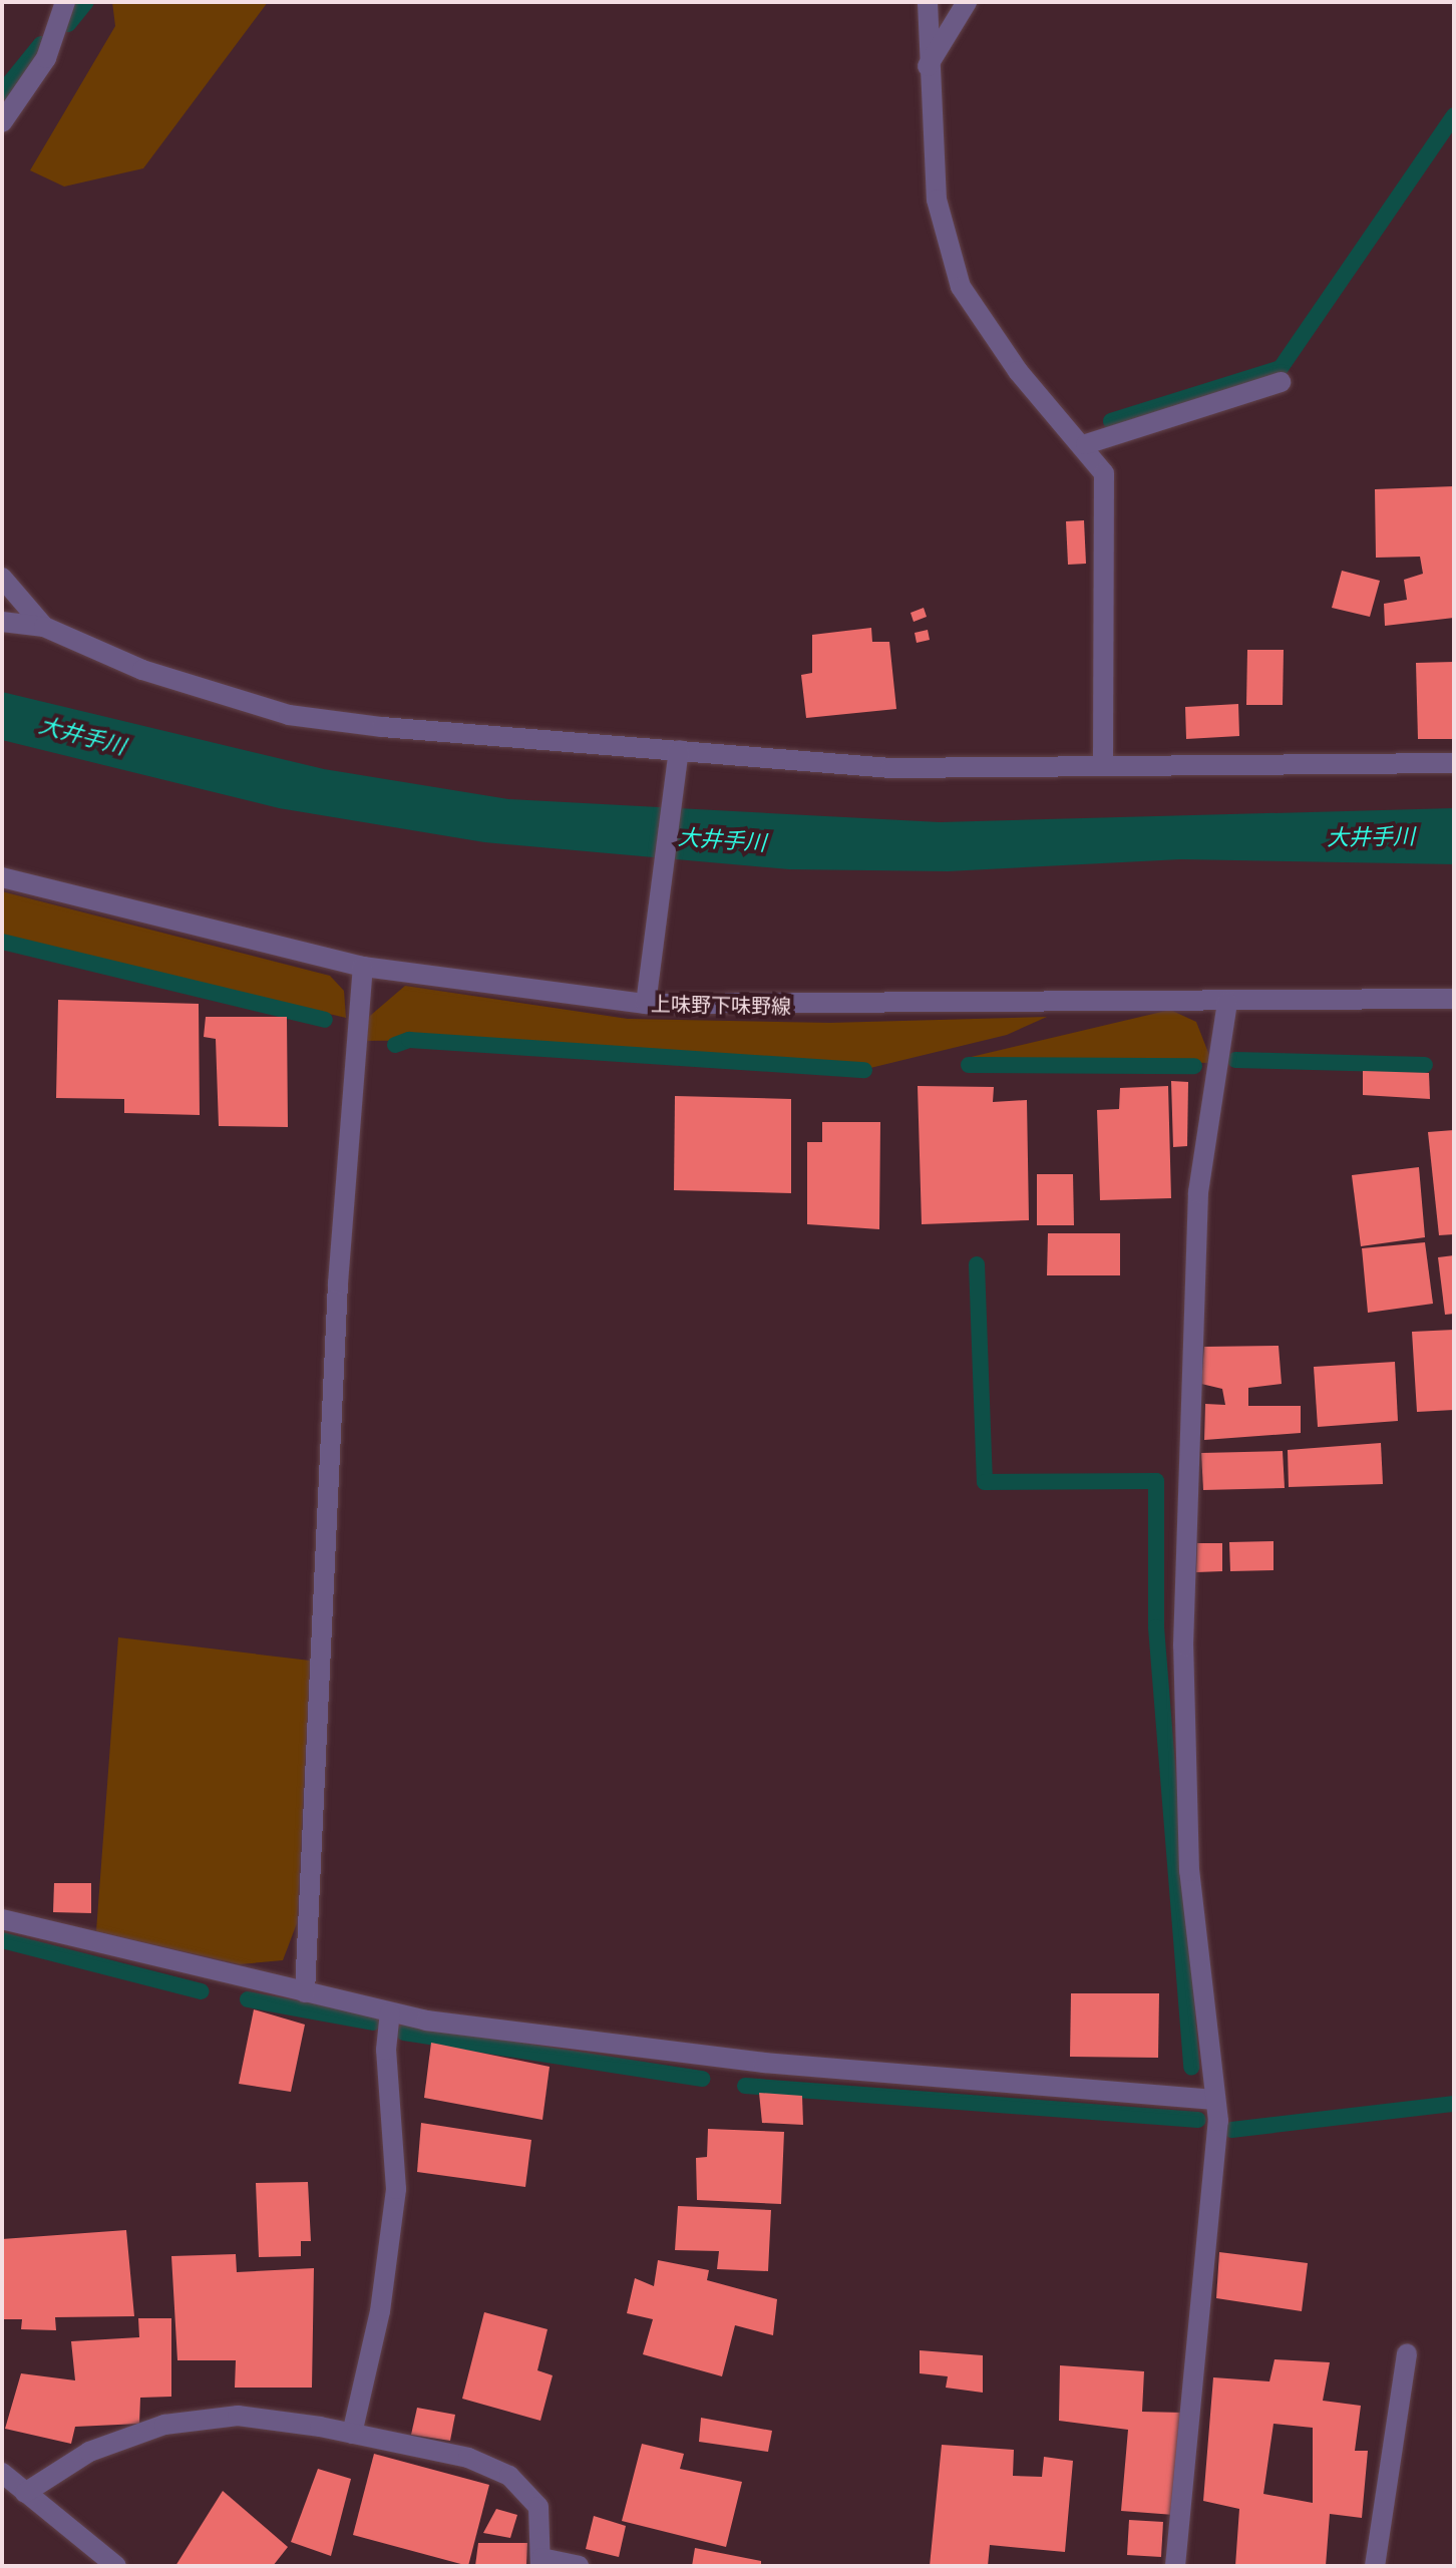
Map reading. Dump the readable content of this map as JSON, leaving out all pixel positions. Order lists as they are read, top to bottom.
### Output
{
  "streets": {
    "street": ["上味野下味野線"]
  },
  "water": ["大井手川"]
}
